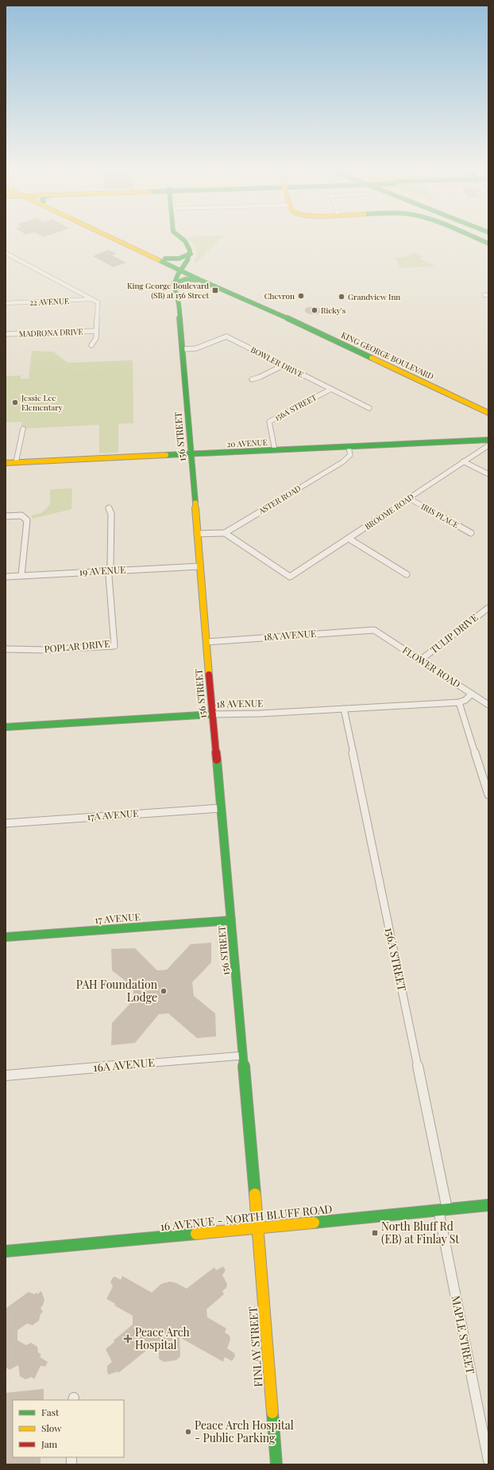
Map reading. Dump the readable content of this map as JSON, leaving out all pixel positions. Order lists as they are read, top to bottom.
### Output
{
  "streets": {
    "main road": [
      "KING GEORGE BOULEVARD",
      "156 STREET",
      "20 AVENUE",
      "18 AVENUE",
      "17 AVENUE",
      "16 AVENUE - NORTH BLUFF ROAD",
      "FINLAY STREET"
    ],
    "street": [
      "22 AVENUE",
      "MADRONA DRIVE",
      "BOWLER DRIVE",
      "156A STREET",
      "ASTER ROAD",
      "BROOME ROAD",
      "IRIS PLACE",
      "19 AVENUE",
      "TULIP DRIVE",
      "18A AVENUE",
      "POPLAR DRIVE",
      "FLOWER ROAD",
      "17A AVENUE",
      "16A AVENUE",
      "MAPLE STREET"
    ]
  },
  "crossings": [
    ["22 AVENUE", "MADRONA DRIVE"],
    ["BOWLER DRIVE", "156A STREET"],
    ["BOWLER DRIVE", "156 STREET"],
    ["156A STREET", "20 AVENUE"],
    ["156A STREET", "18 AVENUE"],
    ["156A STREET", "16 AVENUE - NORTH BLUFF ROAD"],
    ["156A STREET", "MAPLE STREET"],
    ["156 STREET", "20 AVENUE"],
    ["156 STREET", "ASTER ROAD"],
    ["156 STREET", "19 AVENUE"],
    ["156 STREET", "18A AVENUE"],
    ["156 STREET", "18 AVENUE"],
    ["156 STREET", "17A AVENUE"],
    ["156 STREET", "17 AVENUE"],
    ["156 STREET", "16A AVENUE"],
    ["156 STREET", "16 AVENUE - NORTH BLUFF ROAD"],
    ["156 STREET", "FINLAY STREET"],
    ["20 AVENUE", "ASTER ROAD"],
    ["ASTER ROAD", "BROOME ROAD"],
    ["BROOME ROAD", "IRIS PLACE"],
    ["19 AVENUE", "POPLAR DRIVE"],
    ["TULIP DRIVE", "FLOWER ROAD"],
    ["18A AVENUE", "FLOWER ROAD"],
    ["16 AVENUE - NORTH BLUFF ROAD", "MAPLE STREET"],
    ["16 AVENUE - NORTH BLUFF ROAD", "FINLAY STREET"]
  ],
  "places": {
    "transit": ["King George Boulevard (SB) at 156 Street", "North Bluff Rd (EB) at Finlay St"],
    "other": [
      "Chevron",
      "Grandview Inn",
      "Ricky's",
      "Jessie Lee Elementary",
      "PAH Foundation Lodge",
      "Peace Arch Hospital - Public Parking"
    ],
    "health": ["Peace Arch Hospital"]
  },
  "legend": ["Fast", "Slow", "Jam"]
}
